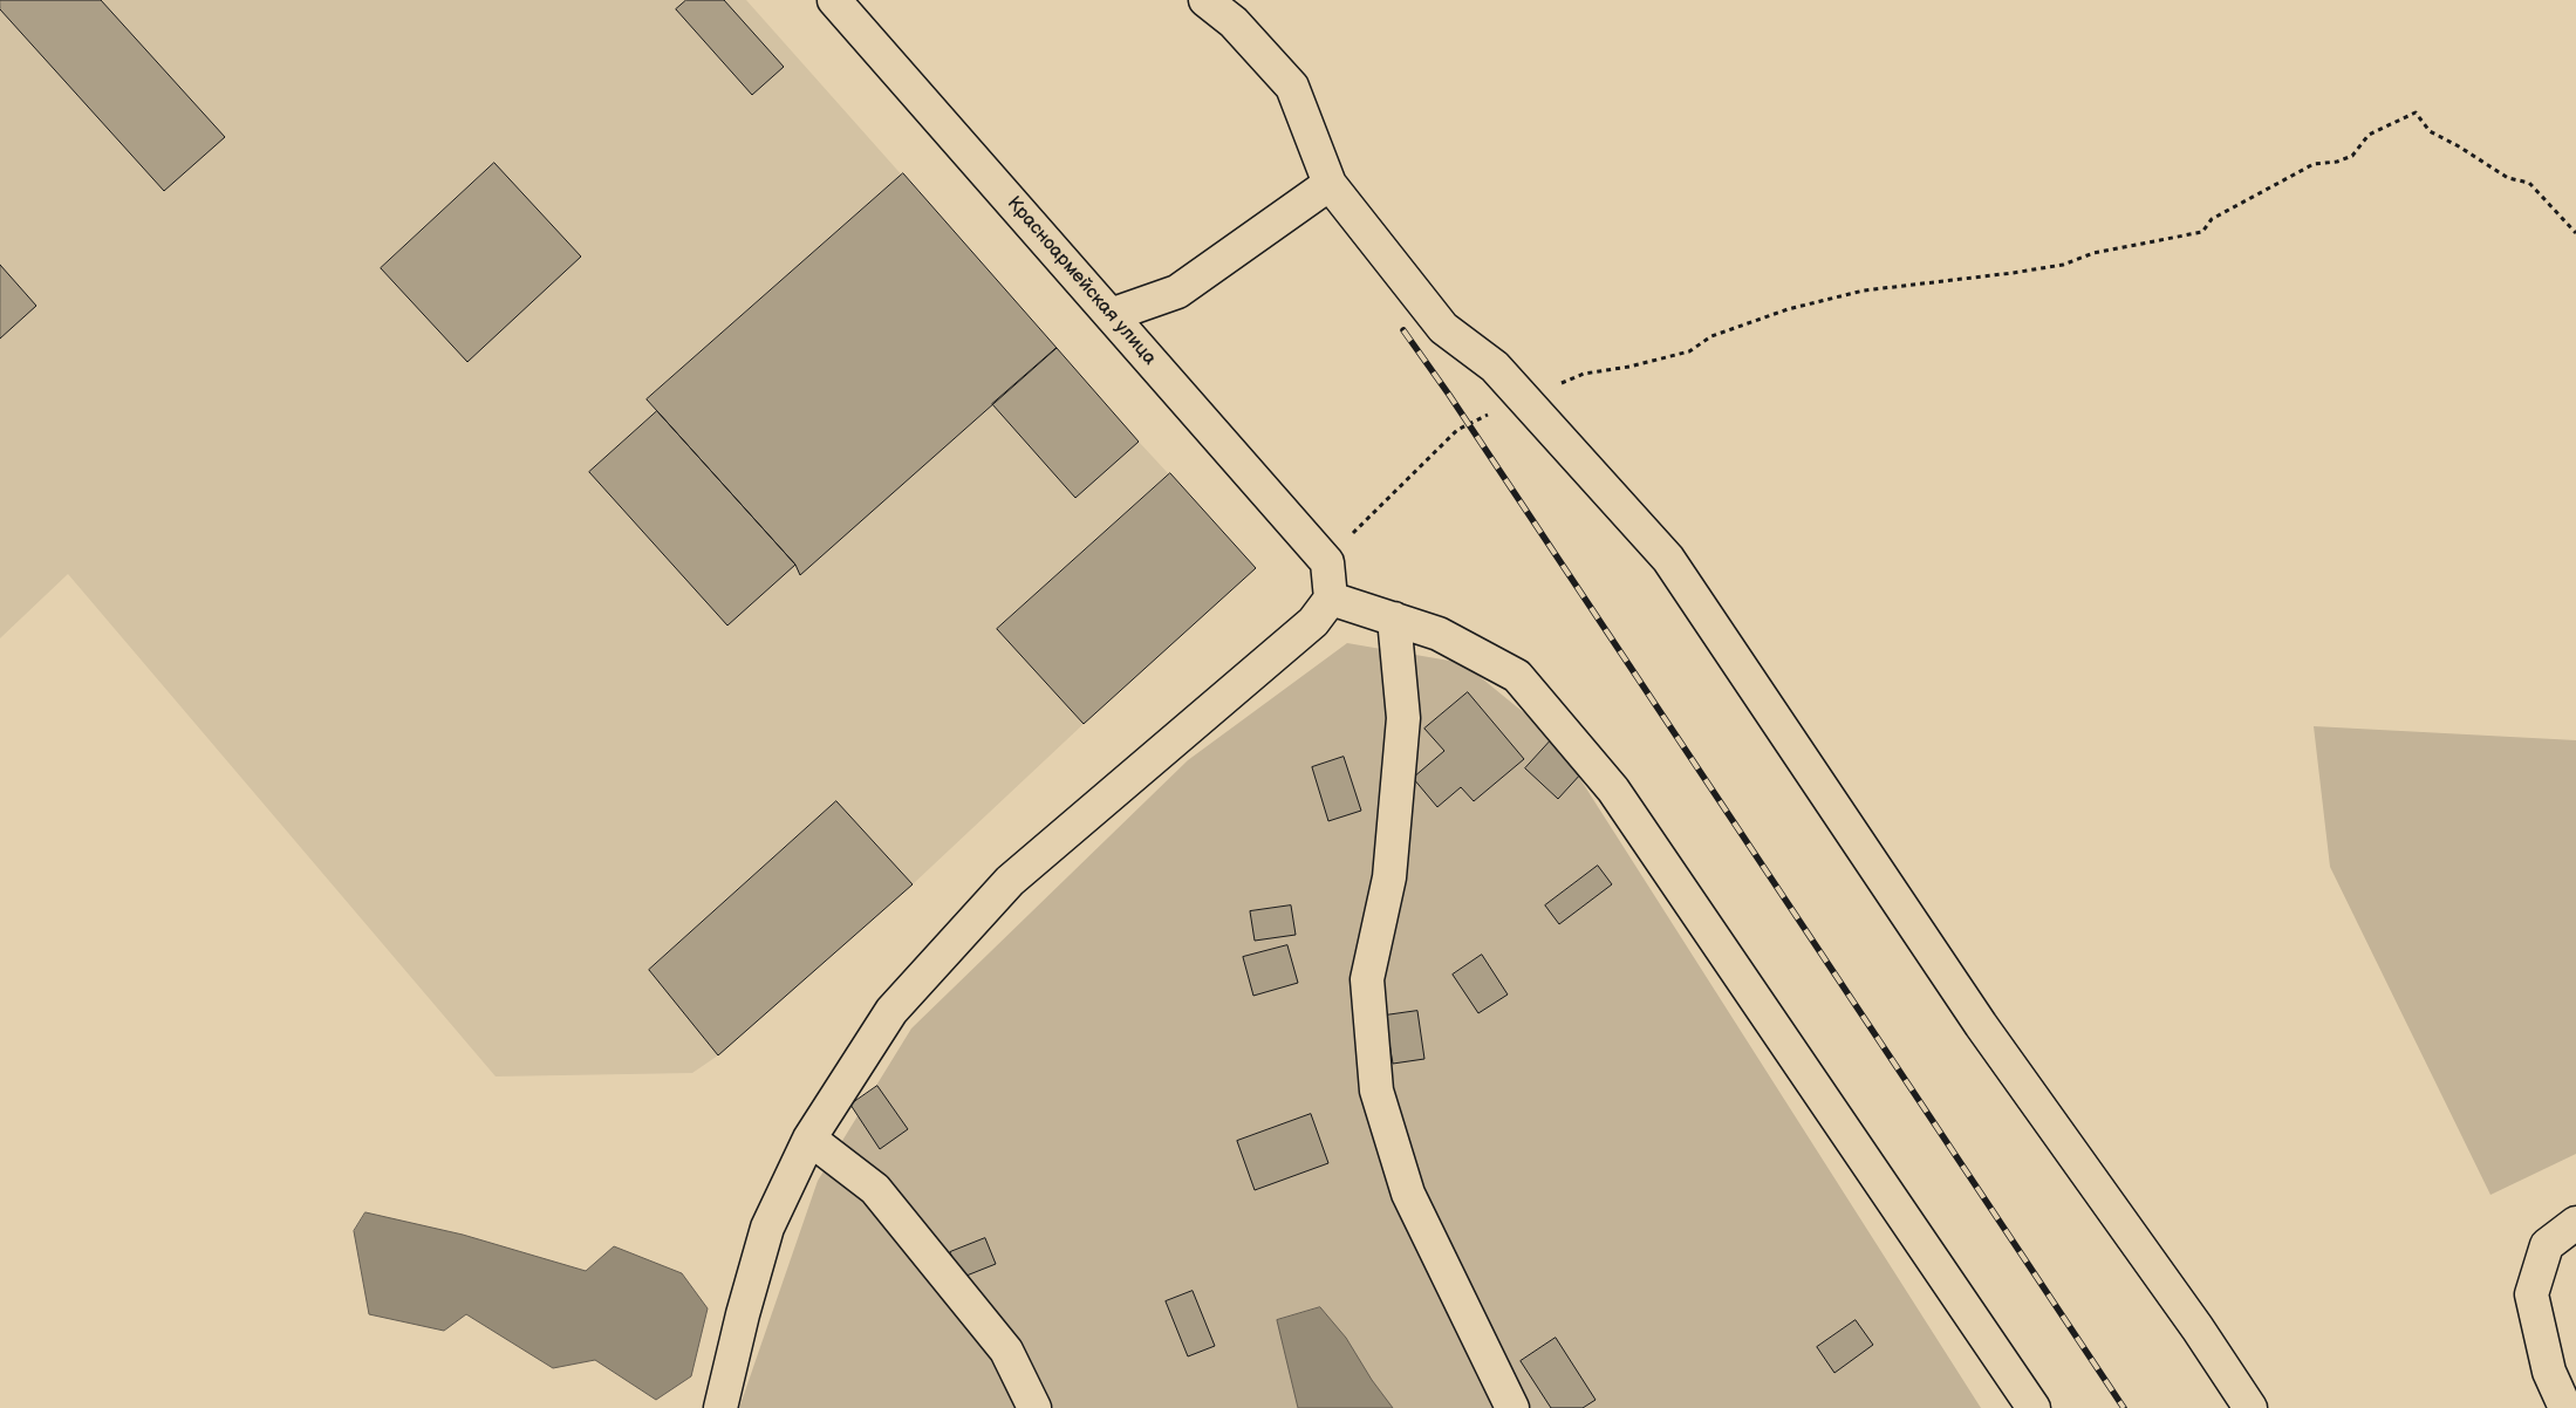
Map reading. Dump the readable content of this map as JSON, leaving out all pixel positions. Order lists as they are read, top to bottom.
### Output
{
  "streets": {
    "street": ["Красноармейская улица"]
  }
}
